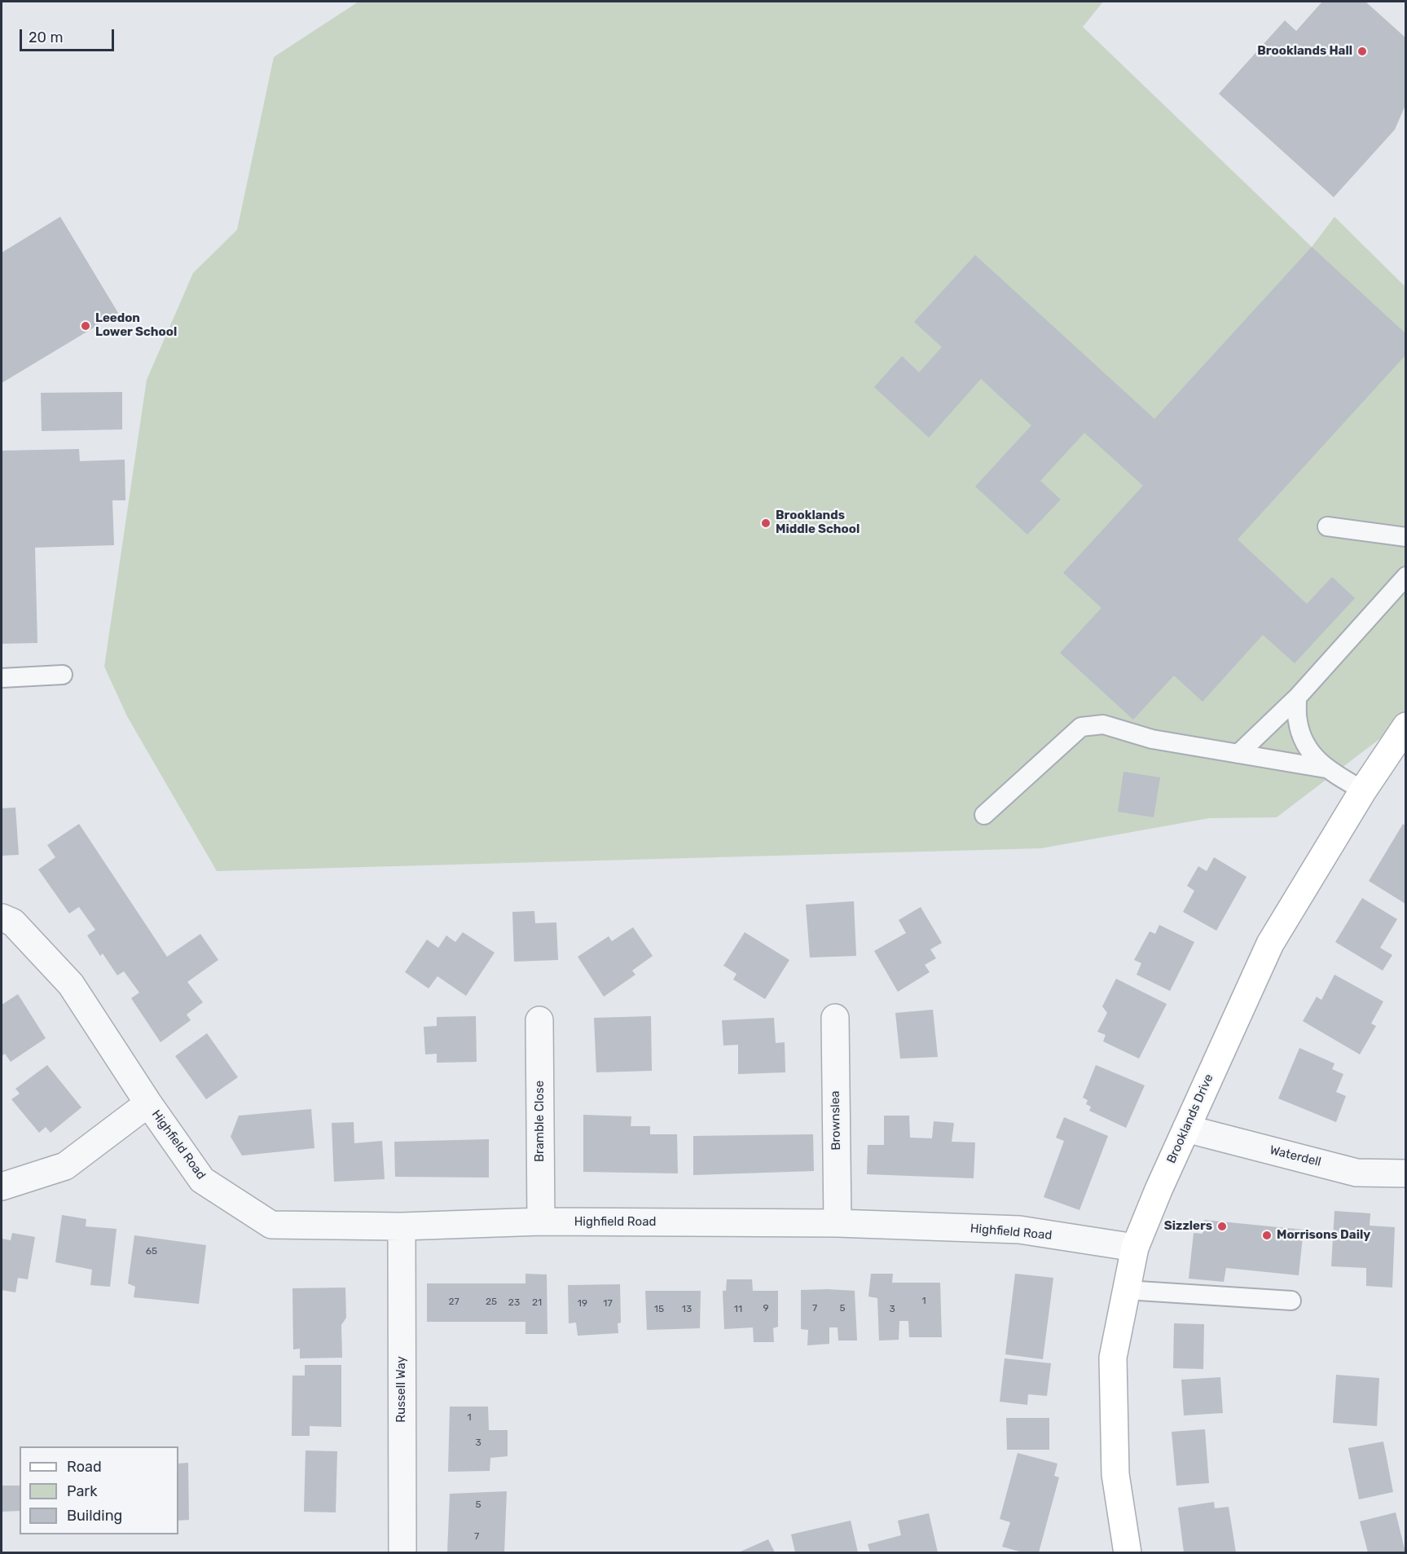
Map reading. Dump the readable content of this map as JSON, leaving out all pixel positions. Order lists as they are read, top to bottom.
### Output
{
  "streets": {
    "street": [
      "Brooklands Drive",
      "Brownslea",
      "Bramble Close",
      "Highfield Road",
      "Waterdell",
      "Russell Way"
    ]
  },
  "crossings": [
    ["Brooklands Drive", "Highfield Road"],
    ["Brooklands Drive", "Waterdell"],
    ["Brownslea", "Highfield Road"],
    ["Bramble Close", "Highfield Road"],
    ["Highfield Road", "Russell Way"]
  ],
  "places": [
    "Brooklands Hall",
    "Leedon Lower School",
    "Brooklands Middle School",
    "Sizzlers",
    "Morrisons Daily"
  ],
  "house_numbers": [
    "65",
    "1",
    "27",
    "25",
    "23",
    "21",
    "19",
    "17",
    "9",
    "7",
    "5",
    "15",
    "13",
    "11",
    "3",
    "1",
    "3",
    "5",
    "7"
  ],
  "legend": ["Road", "Park", "Building"],
  "scale_bar": "20 m"
}
